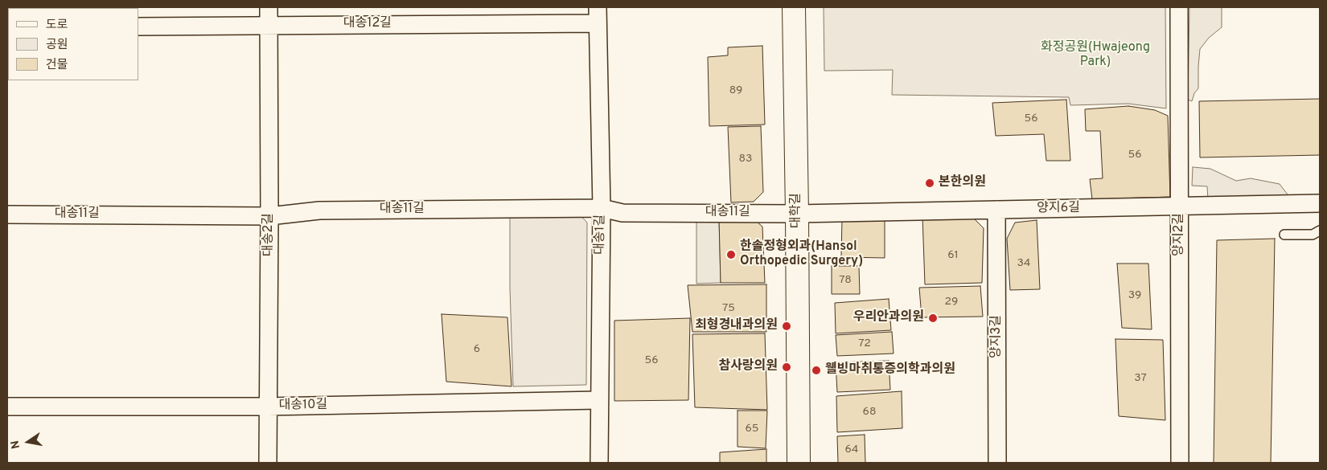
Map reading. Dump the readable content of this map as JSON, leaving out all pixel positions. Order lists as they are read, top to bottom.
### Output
{
  "streets": {
    "street": [
      "대송12길",
      "양지6길",
      "대송11길",
      "대학길",
      "대송2길",
      "대송1길",
      "양지2길",
      "양지3길",
      "대송10길"
    ]
  },
  "crossings": [
    ["대송12길", "대송2길"],
    ["대송12길", "대송1길"],
    ["양지6길", "대송11길"],
    ["양지6길", "대학길"],
    ["양지6길", "양지2길"],
    ["양지6길", "양지3길"],
    ["대송11길", "대학길"],
    ["대송11길", "대송2길"],
    ["대송11길", "대송1길"],
    ["대송2길", "대송10길"],
    ["대송1길", "대송10길"]
  ],
  "parks": ["화정공원(Hwajeong Park)"],
  "places": [
    "본한의원",
    "한솔정형외과(Hansol Orthopedic Surgery)",
    "우리안과의원",
    "최형경내과의원",
    "참사랑의원",
    "웰빙마취통증의학과의원"
  ],
  "house_numbers": [
    "89",
    "56",
    "56",
    "83",
    "61",
    "34",
    "78",
    "39",
    "29",
    "75",
    "72",
    "6",
    "56",
    "37",
    "68",
    "65",
    "64"
  ],
  "legend": ["도로", "공원", "건물"],
  "north": "left"
}
